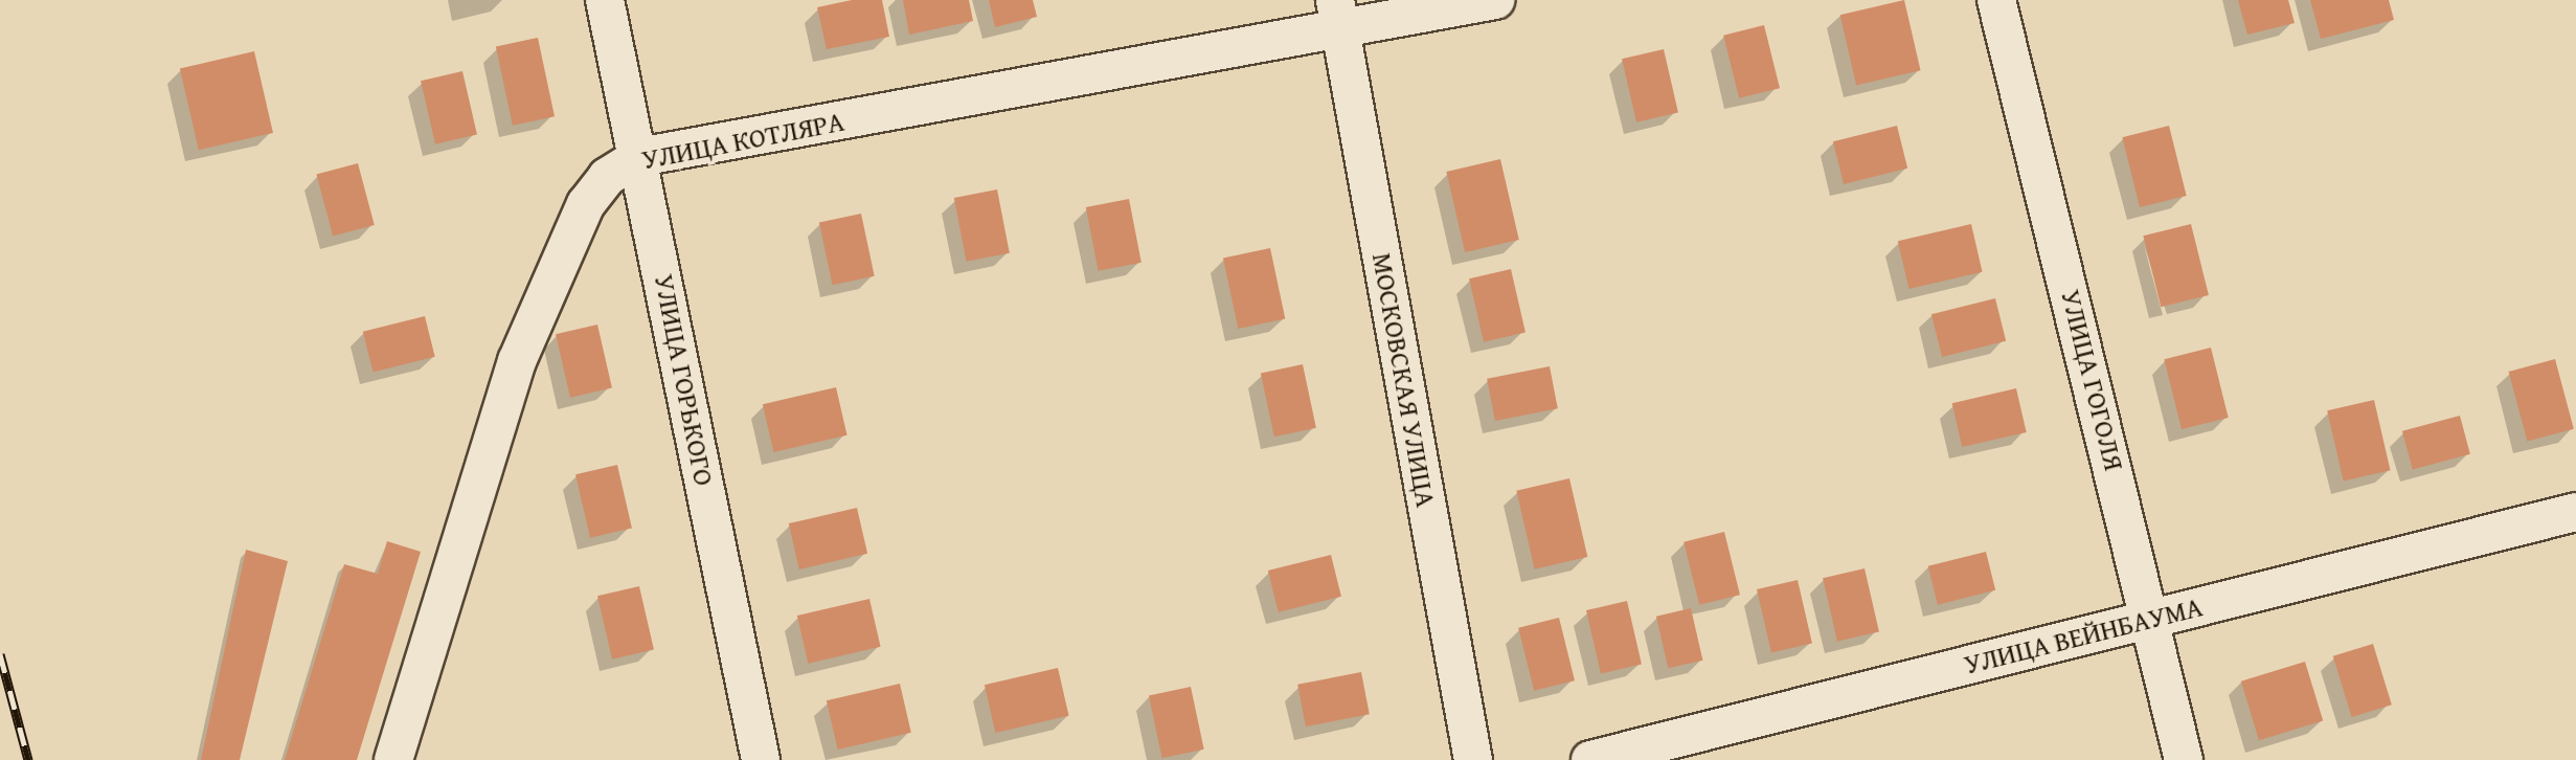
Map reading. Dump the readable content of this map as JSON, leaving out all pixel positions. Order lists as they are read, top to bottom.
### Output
{
  "streets": {
    "street": [
      "УЛИЦА КОТЛЯРА",
      "УЛИЦА ГОРЬКОГО",
      "МОСКОВСКАЯ УЛИЦА",
      "УЛИЦА ГОГОЛЯ",
      "УЛИЦА ВЕЙНБАУМА"
    ]
  },
  "crossings": [
    ["УЛИЦА КОТЛЯРА", "УЛИЦА ГОРЬКОГО"],
    ["УЛИЦА КОТЛЯРА", "МОСКОВСКАЯ УЛИЦА"],
    ["УЛИЦА ГОГОЛЯ", "УЛИЦА ВЕЙНБАУМА"]
  ]
}
